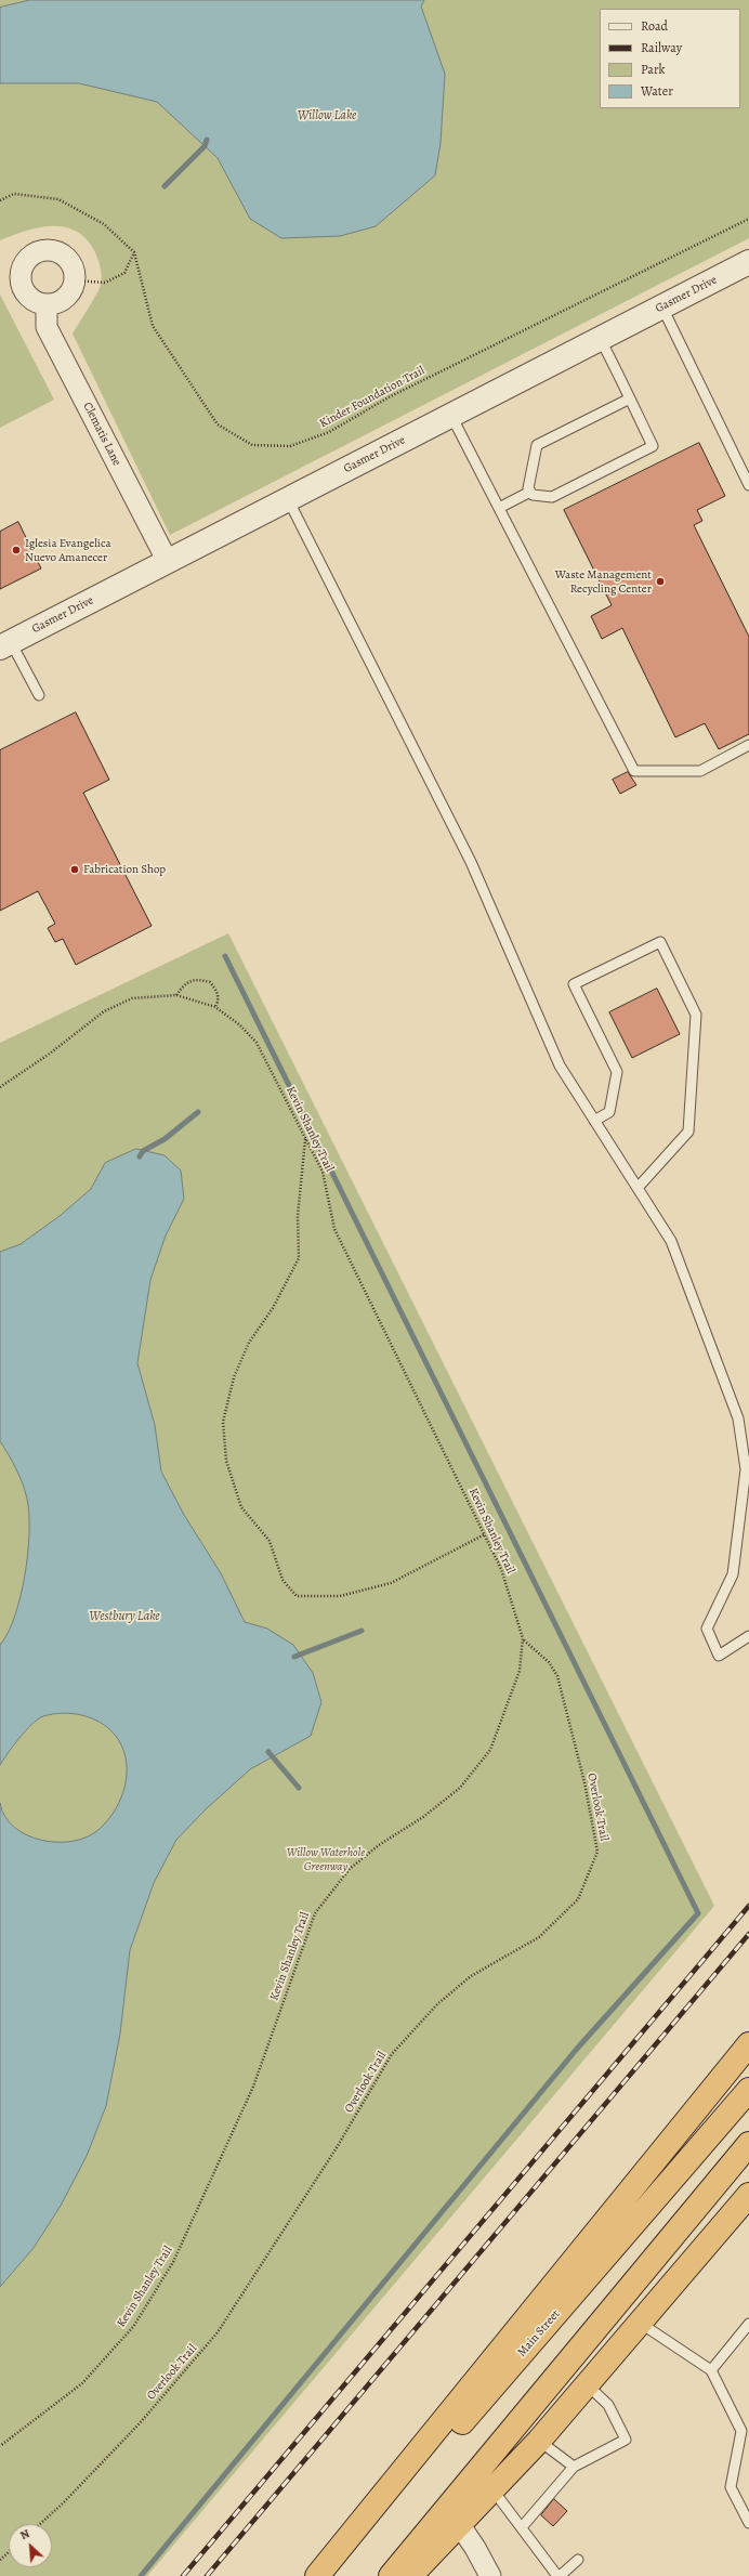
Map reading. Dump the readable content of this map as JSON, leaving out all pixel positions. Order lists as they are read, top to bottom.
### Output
{
  "streets": {
    "highway": ["Main Street"],
    "street": ["Gasmer Drive", "Clematis Lane"],
    "path": ["Kinder Foundation Trail", "Kevin Shanley Trail", "Overlook Trail"]
  },
  "crossings": [
    ["Gasmer Drive", "Clematis Lane"],
    ["Kevin Shanley Trail", "Overlook Trail"]
  ],
  "water": ["Willow Lake", "Westbury Lake"],
  "parks": ["Willow Waterhole Greenway"],
  "places": ["Iglesia Evangelica Nuevo Amanecer", "Waste Management Recycling Center", "Fabrication Shop"],
  "legend": [
    "Road",
    "Railway",
    "Park",
    "Water"
  ],
  "north": "top left"
}
